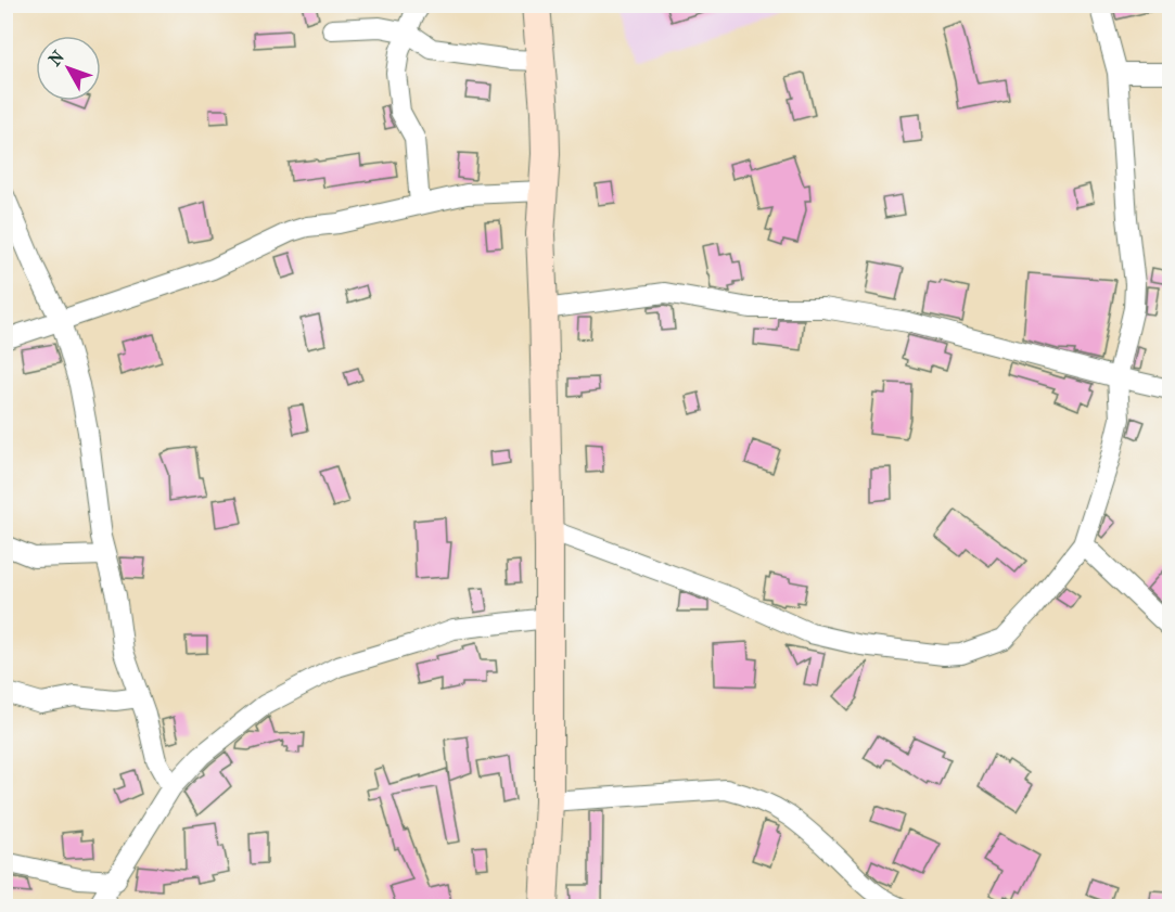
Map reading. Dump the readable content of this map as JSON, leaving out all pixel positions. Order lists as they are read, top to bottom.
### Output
{
  "north": "top left"
}
